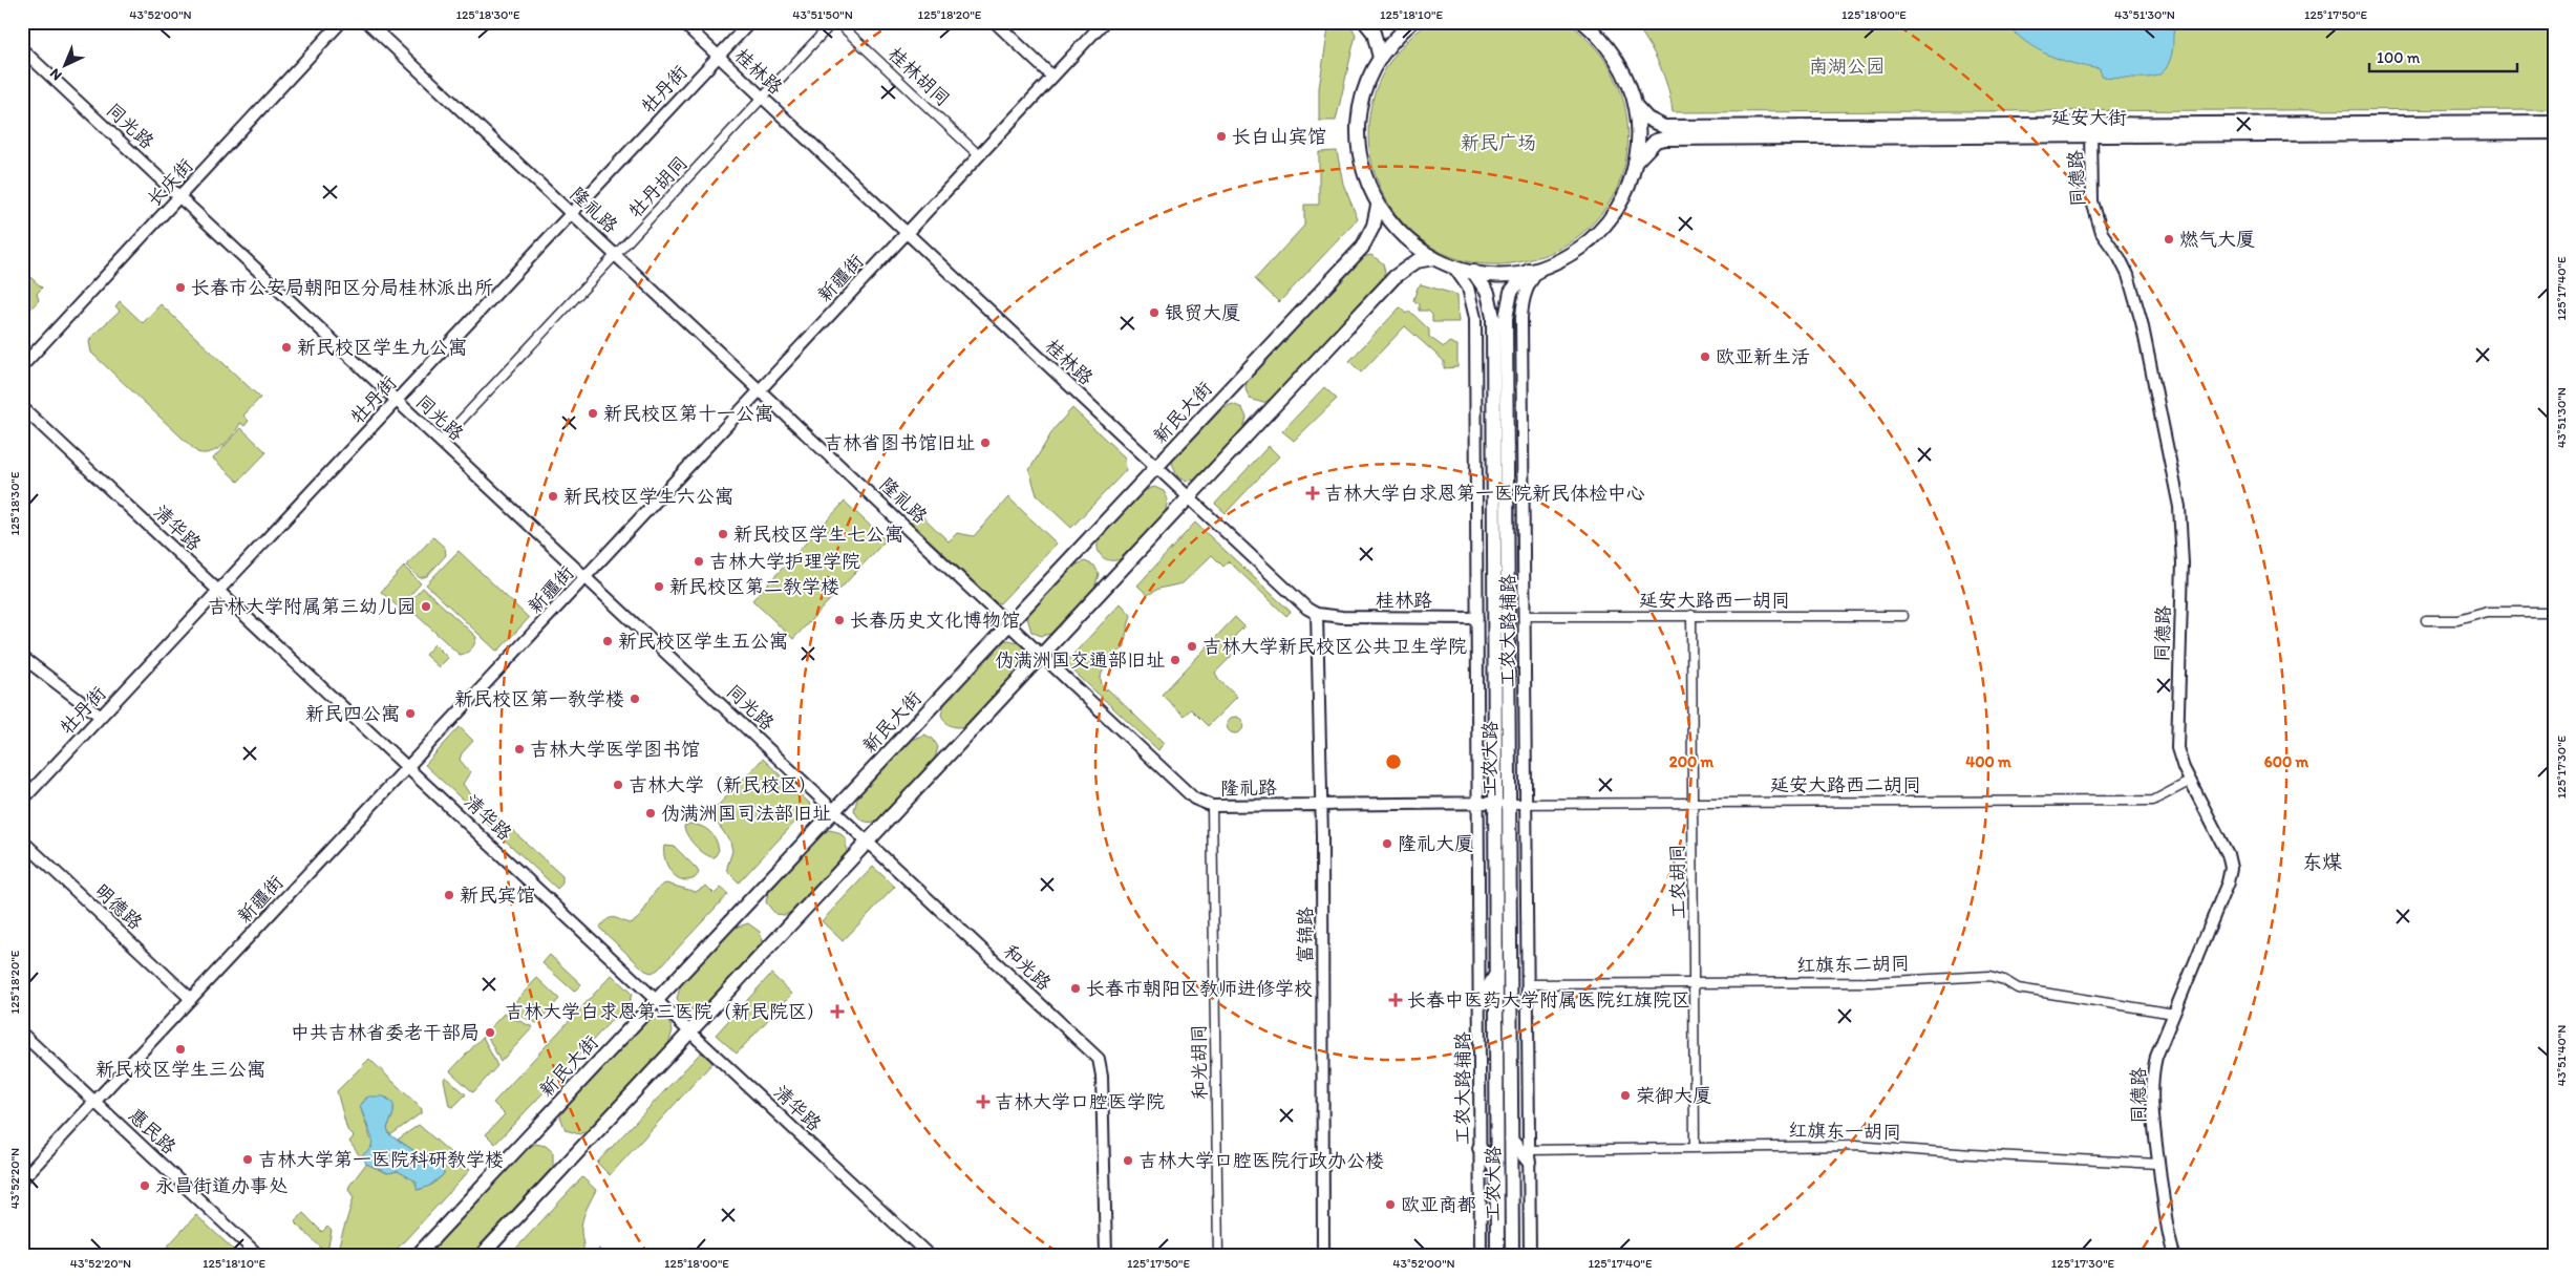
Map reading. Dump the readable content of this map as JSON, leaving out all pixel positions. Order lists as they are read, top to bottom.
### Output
{
  "streets": {
    "main road": ["延安大街", "新民大街", "工农大路"],
    "street": [
      "桂林路",
      "桂林胡同",
      "牡丹街",
      "同光路",
      "同德路",
      "长庆街",
      "牡丹胡同",
      "隆礼路",
      "新疆街",
      "清华路",
      "延安大路西一胡同",
      "工农大路辅路",
      "延安大路西二胡同",
      "工农胡同",
      "明德路",
      "富锦路",
      "红旗东二胡同",
      "和光路",
      "和光胡同",
      "惠民路",
      "红旗东一胡同"
    ]
  },
  "crossings": [
    ["桂林路", "牡丹街"],
    ["桂林路", "牡丹胡同"],
    ["桂林路", "新疆街"],
    ["桂林路", "新民大街"],
    ["桂林路", "工农大路辅路"],
    ["桂林路", "富锦路"],
    ["桂林胡同", "新疆街"],
    ["牡丹街", "同光路"],
    ["牡丹街", "隆礼路"],
    ["牡丹街", "清华路"],
    ["延安大街", "同德路"],
    ["同光路", "长庆街"],
    ["同光路", "牡丹胡同"],
    ["同光路", "新疆街"],
    ["同光路", "新民大街"],
    ["同光路", "和光路"],
    ["同德路", "延安大路西二胡同"],
    ["同德路", "红旗东二胡同"],
    ["同德路", "红旗东一胡同"],
    ["牡丹胡同", "隆礼路"],
    ["隆礼路", "新疆街"],
    ["隆礼路", "新民大街"],
    ["隆礼路", "工农大路辅路"],
    ["隆礼路", "工农大路"],
    ["隆礼路", "延安大路西二胡同"],
    ["隆礼路", "富锦路"],
    ["隆礼路", "和光胡同"],
    ["新疆街", "清华路"],
    ["新疆街", "明德路"],
    ["新疆街", "惠民路"],
    ["新民大街", "清华路"],
    ["新民大街", "和光路"],
    ["延安大路西一胡同", "工农大路辅路"],
    ["延安大路西一胡同", "工农胡同"],
    ["工农大路辅路", "延安大路西二胡同"],
    ["工农大路辅路", "红旗东二胡同"],
    ["工农大路辅路", "红旗东一胡同"],
    ["工农大路", "延安大路西二胡同"],
    ["延安大路西二胡同", "工农胡同"],
    ["工农胡同", "红旗东二胡同"],
    ["工农胡同", "红旗东一胡同"]
  ],
  "districts": ["东煤"],
  "parks": ["南湖公园", "新民广场"],
  "places": {
    "other": [
      "长白山宾馆",
      "燃气大厦",
      "长春市公安局朝阳区分局桂林派出所",
      "银贸大厦",
      "新民校区学生九公寓",
      "欧亚新生活",
      "新民校区第十一公寓",
      "吉林省图书馆旧址",
      "新民校区学生六公寓",
      "新民校区学生七公寓",
      "吉林大学护理学院",
      "新民校区第二教学楼",
      "吉林大学附属第三幼儿园",
      "长春历史文化博物馆",
      "新民校区学生五公寓",
      "吉林大学新民校区公共卫生学院",
      "伪满洲国交通部旧址",
      "新民校区第一教学楼",
      "新民四公寓",
      "吉林大学医学图书馆",
      "吉林大学（新民校区）",
      "伪满洲国司法部旧址",
      "隆礼大厦",
      "新民宾馆",
      "长春市朝阳区教师进修学校",
      "中共吉林省委老干部局",
      "新民校区学生三公寓",
      "荣御大厦",
      "吉林大学第一医院科研教学楼",
      "吉林大学口腔医院行政办公楼",
      "永昌街道办事处",
      "欧亚商都"
    ],
    "health": [
      "吉林大学白求恩第一医院新民体检中心",
      "长春中医药大学附属医院红旗院区",
      "吉林大学白求恩第三医院（新民院区）",
      "吉林大学口腔医学院"
    ]
  },
  "scale_bar": "100 m",
  "north": "bottom left",
  "coordinates": [
    "43°52'00\"N",
    "125°18'30\"E",
    "43°51'50\"N",
    "125°18'20\"E",
    "125°18'10\"E",
    "125°18'00\"E",
    "43°51'30\"N",
    "125°17'50\"E",
    "125°17'40\"E",
    "125°17'30\"E",
    "43°51'40\"N",
    "43°52'20\"N"
  ],
  "rings": ["200 m", "400 m", "600 m"]
}
